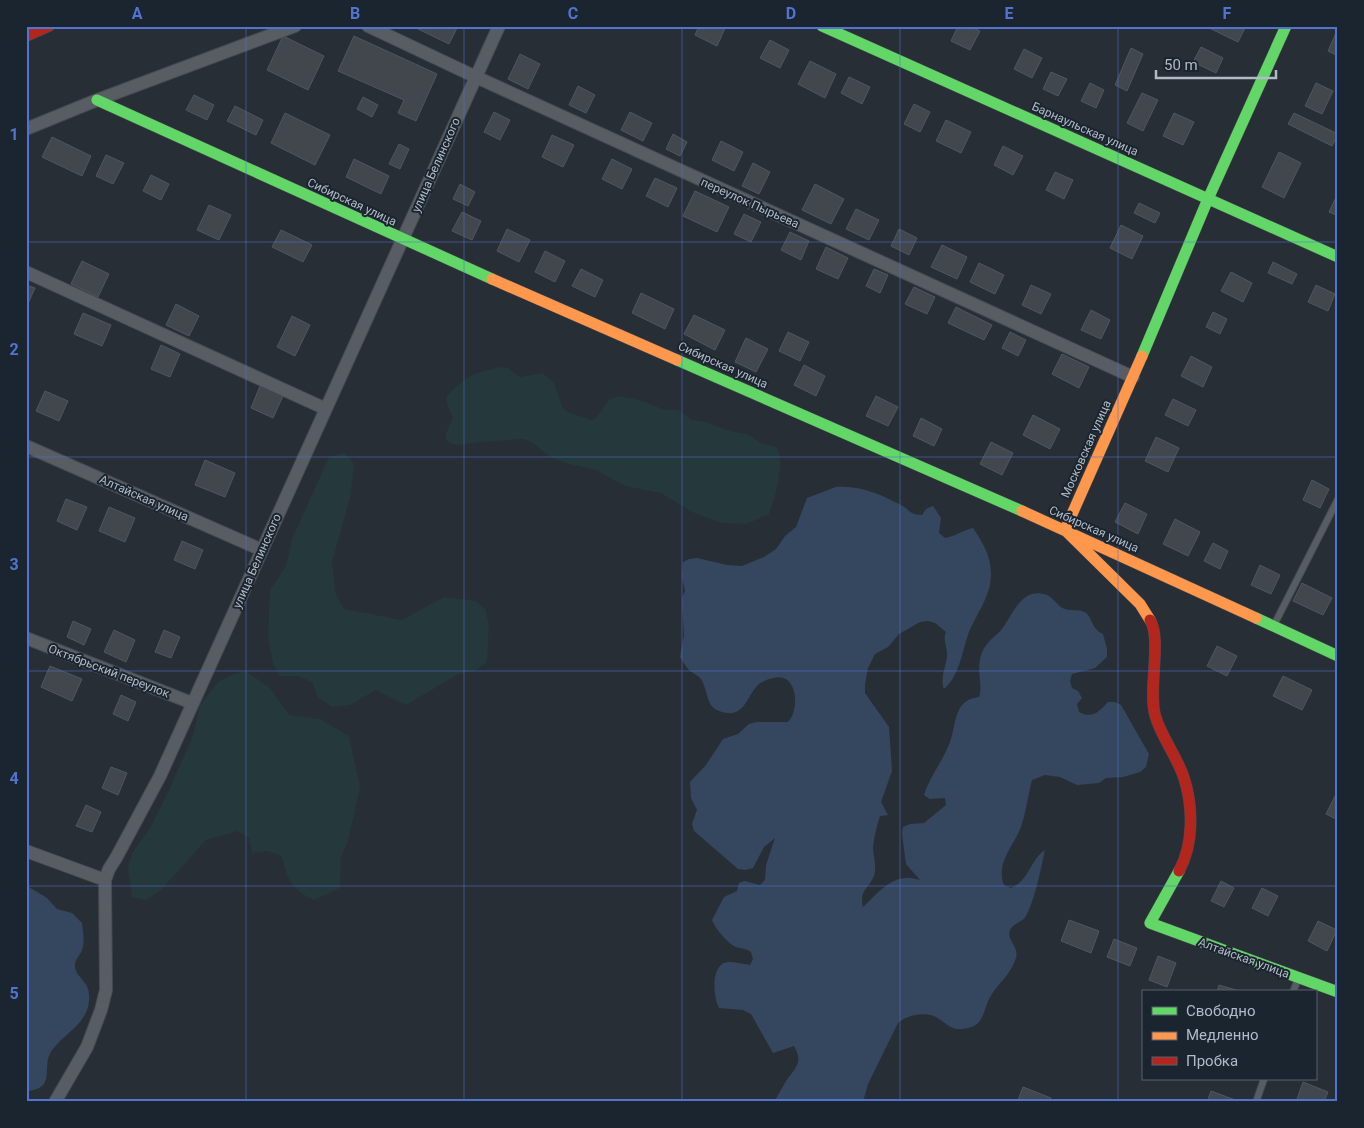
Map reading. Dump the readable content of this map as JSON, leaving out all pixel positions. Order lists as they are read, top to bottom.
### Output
{
  "streets": {
    "street": [
      "Барнаульская улица",
      "улица Белинского",
      "Сибирская улица",
      "переулок Пырьева",
      "Московская улица",
      "Алтайская улица",
      "Октябрьский переулок"
    ]
  },
  "crossings": [
    ["Барнаульская улица", "Московская улица"],
    ["улица Белинского", "Сибирская улица"],
    ["улица Белинского", "переулок Пырьева"],
    ["улица Белинского", "Алтайская улица"],
    ["улица Белинского", "Октябрьский переулок"],
    ["Сибирская улица", "Московская улица"],
    ["Сибирская улица", "Алтайская улица"],
    ["переулок Пырьева", "Московская улица"],
    ["Московская улица", "Алтайская улица"]
  ],
  "legend": ["Свободно", "Медленно", "Пробка"],
  "scale_bar": "50 m",
  "grid": {
    "columns": [
      "A",
      "B",
      "C",
      "D",
      "E",
      "F"
    ],
    "rows": [
      "1",
      "2",
      "3",
      "4",
      "5"
    ]
  }
}
